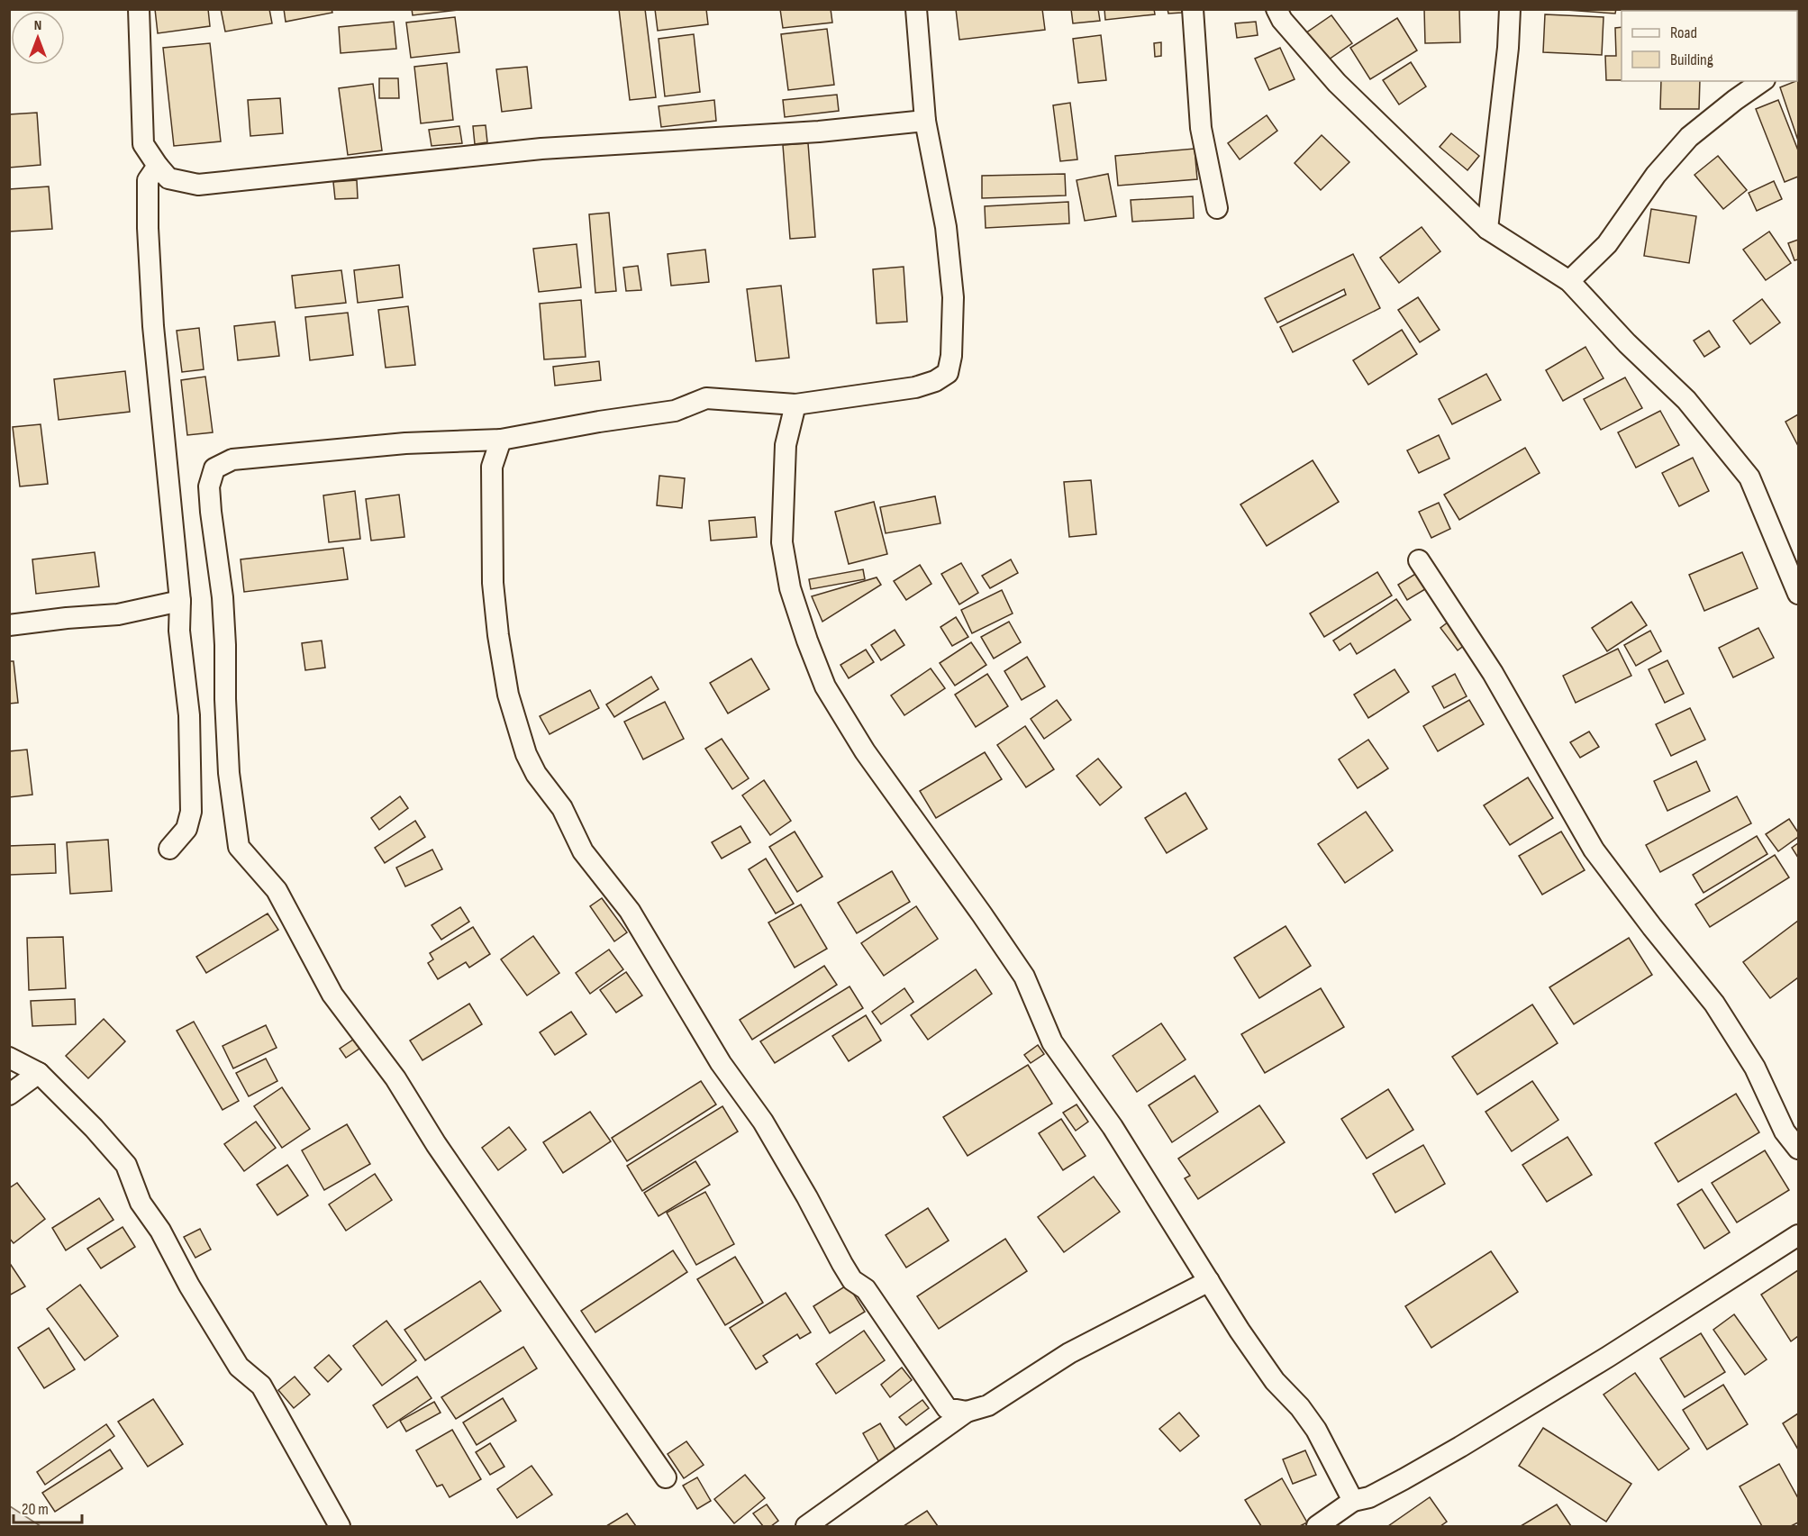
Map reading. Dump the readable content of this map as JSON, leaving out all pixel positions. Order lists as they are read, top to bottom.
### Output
{
  "legend": ["Road", "Building"],
  "scale_bar": "20 m",
  "north": "top"
}
